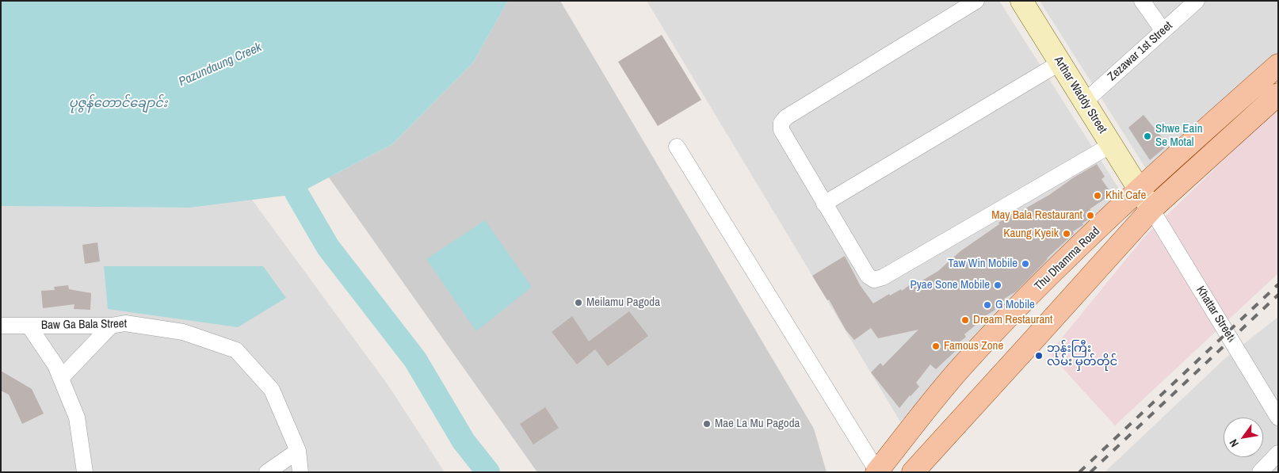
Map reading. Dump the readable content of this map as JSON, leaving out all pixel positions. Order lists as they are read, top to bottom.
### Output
{
  "streets": {
    "main road": ["Arthar Waddy Street", "Thu Dhamma Road"],
    "street": ["Zezawar 1st Street", "Khattar Street", "Baw Ga Bala Street"]
  },
  "crossings": [
    ["Zezawar 1st Street", "Arthar Waddy Street"],
    ["Arthar Waddy Street", "Thu Dhamma Road"],
    ["Arthar Waddy Street", "Khattar Street"]
  ],
  "water": ["Pazundaung Creek", "ပုဇွန်တောင်ချောင်း"],
  "places": [
    "Shwe Eain Se Motal",
    "Khit Cafe",
    "May Bala Restaurant",
    "Kaung Kyeik",
    "Taw Win Mobile",
    "Pyae Sone Mobile",
    "Meilamu Pagoda",
    "G Mobile",
    "Dream Restaurant",
    "Famous Zone",
    "ဘုန်းကြီး လမ်း မှတ်တိုင်",
    "Mae La Mu Pagoda"
  ],
  "north": "bottom left"
}
